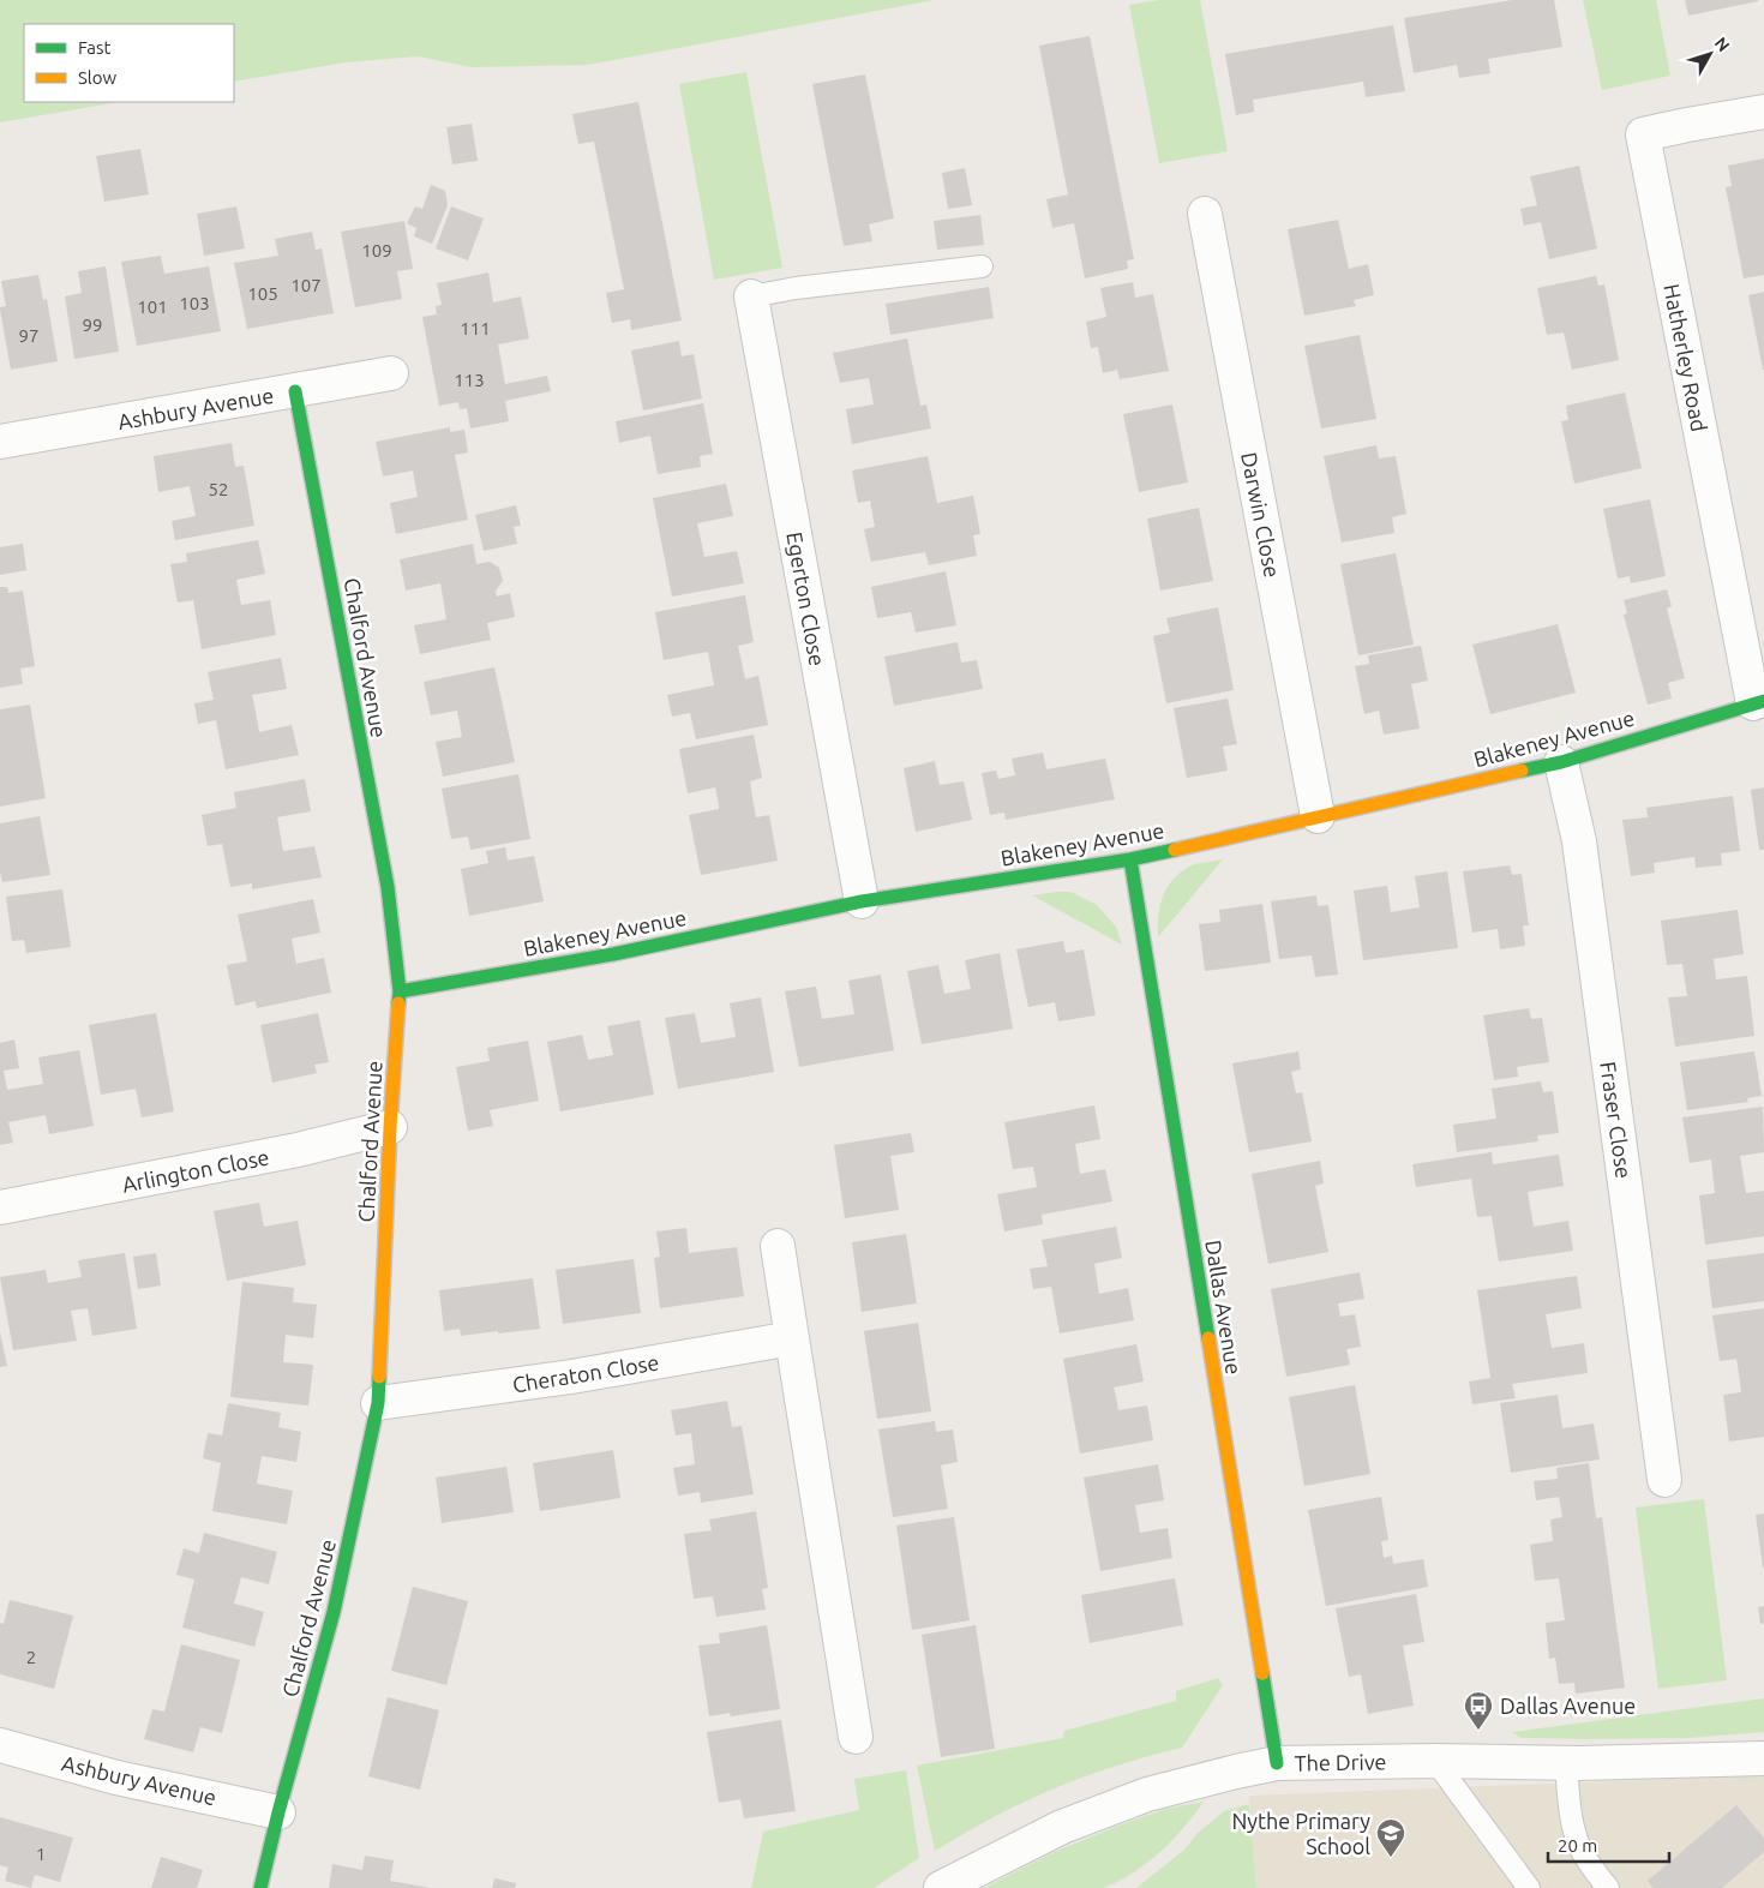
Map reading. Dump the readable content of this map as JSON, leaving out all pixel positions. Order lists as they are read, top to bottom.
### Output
{
  "streets": {
    "street": [
      "Hatherley Road",
      "Ashbury Avenue",
      "Darwin Close",
      "Egerton Close",
      "Chalford Avenue",
      "Blakeney Avenue",
      "Fraser Close",
      "Arlington Close",
      "Dallas Avenue",
      "Cheraton Close",
      "The Drive"
    ]
  },
  "crossings": [
    ["Hatherley Road", "Blakeney Avenue"],
    ["Ashbury Avenue", "Chalford Avenue"],
    ["Darwin Close", "Blakeney Avenue"],
    ["Egerton Close", "Blakeney Avenue"],
    ["Chalford Avenue", "Blakeney Avenue"],
    ["Chalford Avenue", "Arlington Close"],
    ["Chalford Avenue", "Cheraton Close"],
    ["Blakeney Avenue", "Fraser Close"],
    ["Blakeney Avenue", "Dallas Avenue"],
    ["Dallas Avenue", "The Drive"]
  ],
  "places": {
    "bus stop": ["Dallas Avenue"],
    "school or university": ["Nythe Primary School"]
  },
  "house_numbers": [
    "109",
    "107",
    "105",
    "103",
    "101",
    "99",
    "111",
    "97",
    "113",
    "52",
    "2",
    "1"
  ],
  "legend": ["Fast", "Slow"],
  "scale_bar": "20 m",
  "north": "top right"
}
